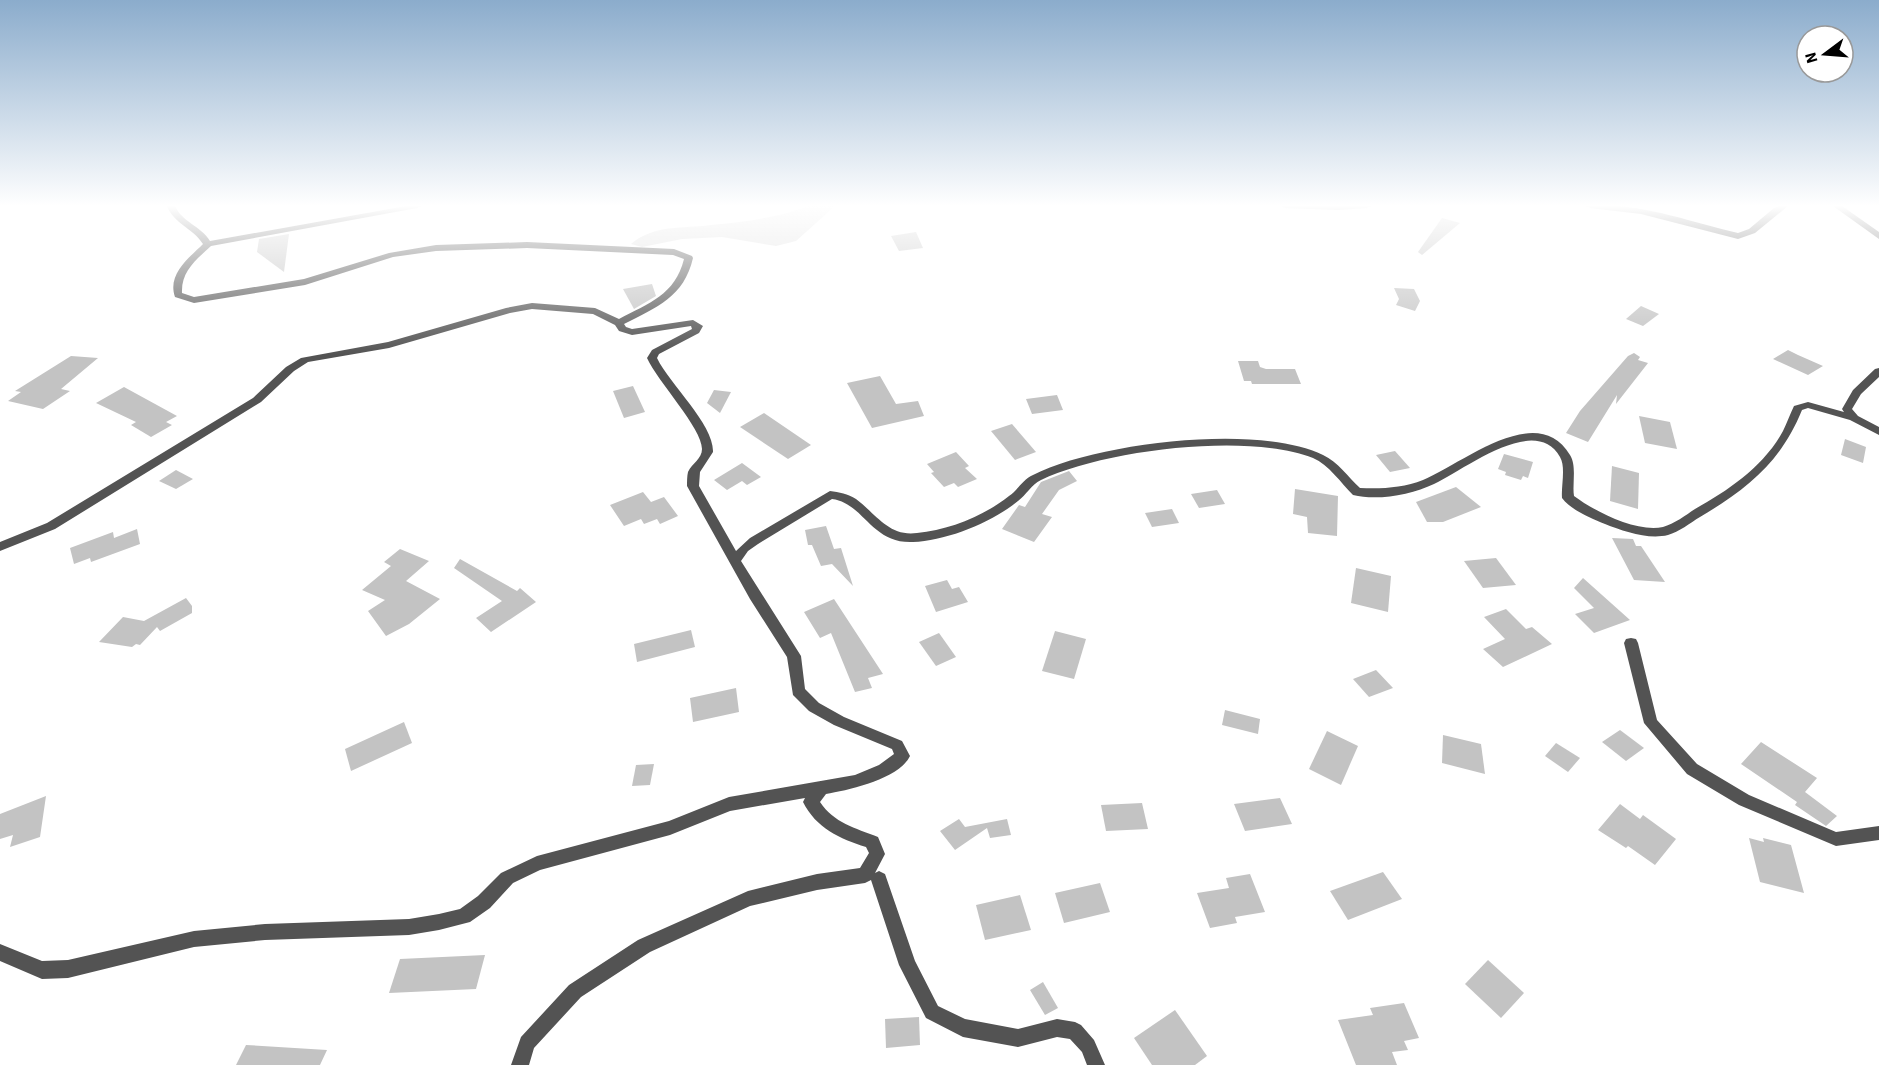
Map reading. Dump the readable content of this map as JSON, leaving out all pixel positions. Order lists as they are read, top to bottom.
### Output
{
  "north": "left"
}
